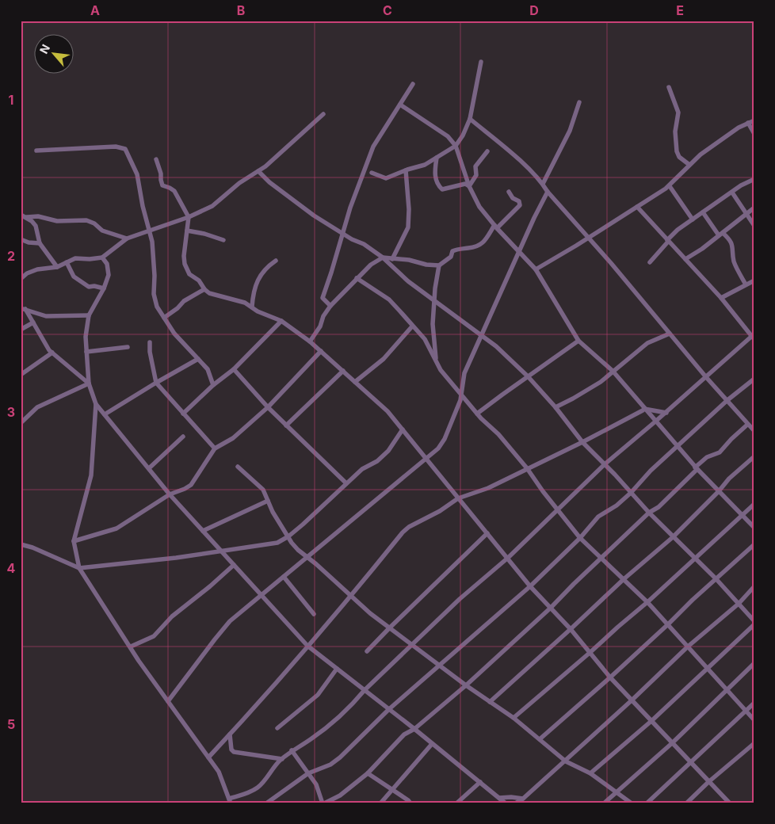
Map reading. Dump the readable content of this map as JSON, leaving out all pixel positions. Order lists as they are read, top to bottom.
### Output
{
  "north": "top left",
  "grid": {
    "columns": [
      "A",
      "B",
      "C",
      "D",
      "E"
    ],
    "rows": [
      "1",
      "2",
      "3",
      "4",
      "5"
    ]
  }
}
